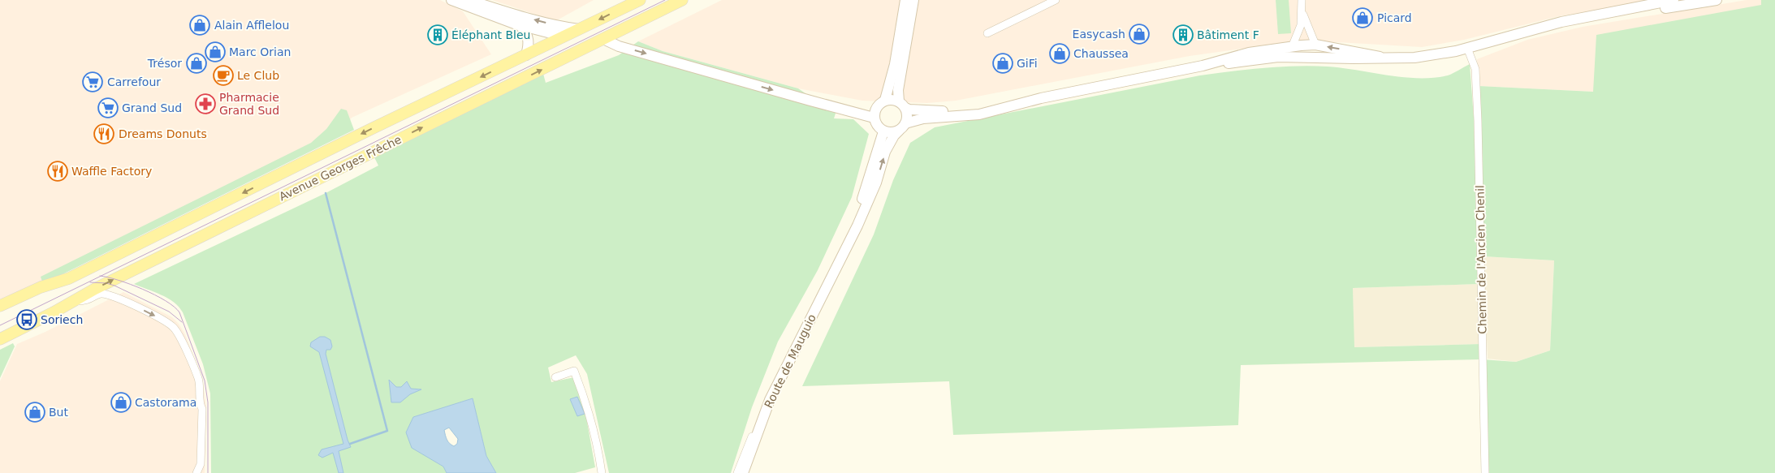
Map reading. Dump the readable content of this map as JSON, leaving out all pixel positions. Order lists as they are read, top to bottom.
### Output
{
  "streets": {
    "main road": ["Avenue Georges Frêche"],
    "street": ["Chemin de l'Ancien Chenil", "Route de Mauguio"]
  },
  "places": {
    "shop": [
      "Picard",
      "Alain Afflelou",
      "Easycash",
      "Marc Orian",
      "Chaussea",
      "Trésor",
      "GiFi",
      "Castorama",
      "But"
    ],
    "building": ["Éléphant Bleu", "Bâtiment F"],
    "cafe": ["Le Club"],
    "supermarket": ["Carrefour", "Grand Sud"],
    "pharmacy": ["Pharmacie Grand Sud"],
    "restaurant": ["Dreams Donuts", "Waffle Factory"],
    "bus stop": ["Soriech"]
  }
}
